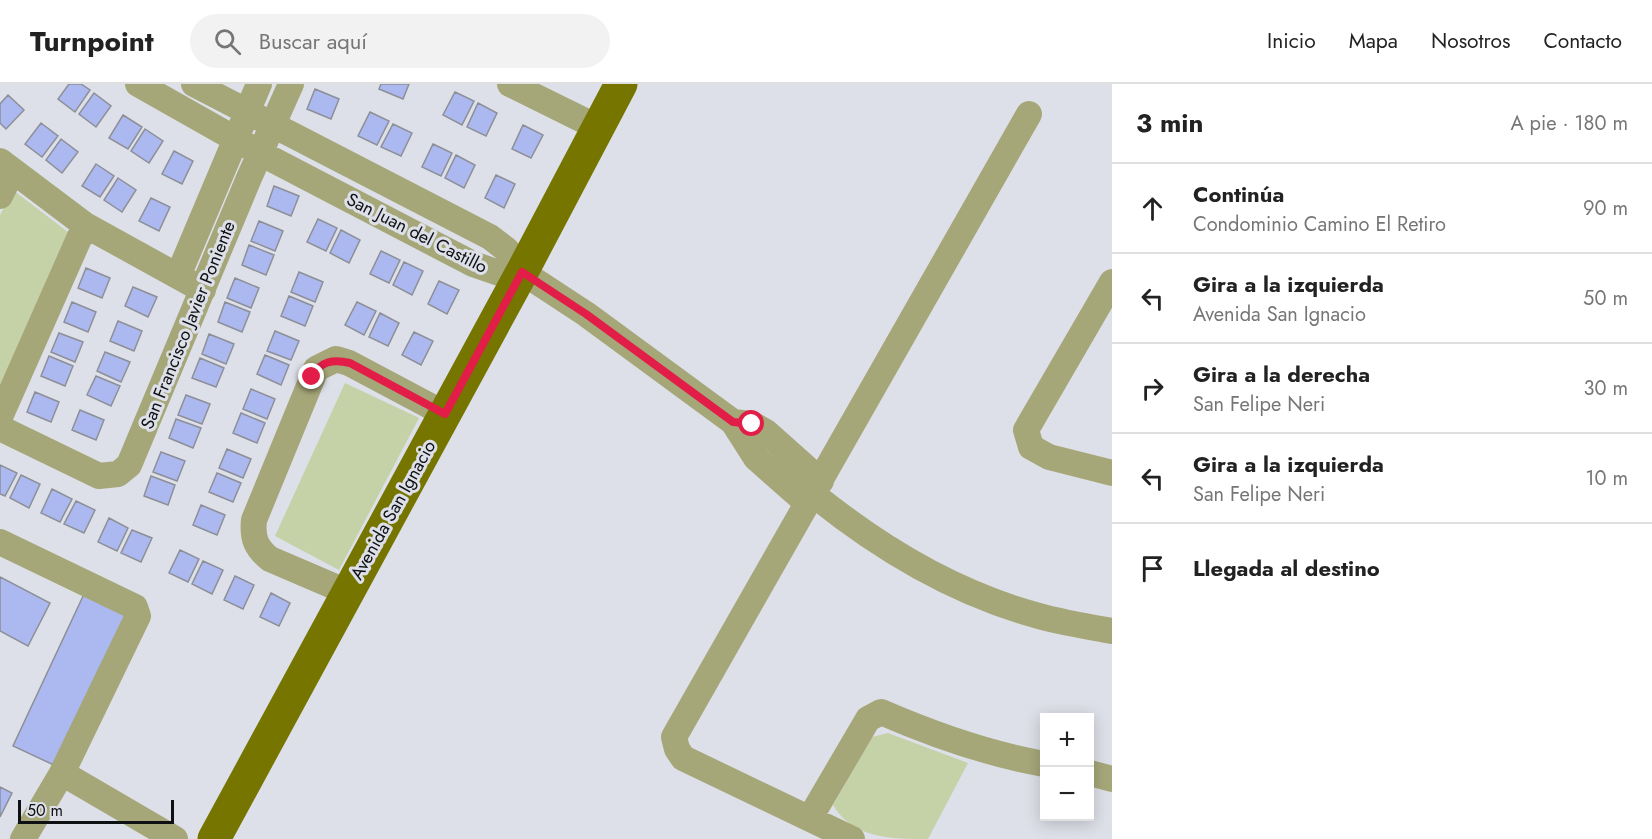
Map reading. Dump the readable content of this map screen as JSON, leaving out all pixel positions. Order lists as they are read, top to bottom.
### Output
{
  "streets": {
    "main road": ["Avenida San Ignacio"],
    "street": ["San Juan del Castillo", "San Francisco Javier Poniente"]
  },
  "crossings": [
    ["San Juan del Castillo", "San Francisco Javier Poniente"],
    ["San Juan del Castillo", "Avenida San Ignacio"]
  ],
  "scale_bar": "50 m",
  "page": {
    "header": "Turnpoint",
    "search": "Buscar aquí",
    "nav": [
      "Inicio",
      "Mapa",
      "Nosotros",
      "Contacto"
    ],
    "heading": ["3 min", "A pie · 180 m"],
    "list": [
      ["Continúa", "Condominio Camino El Retiro", "90 m"],
      ["Gira a la izquierda", "Avenida San Ignacio", "50 m"],
      ["Gira a la derecha", "San Felipe Neri", "30 m"],
      ["Gira a la izquierda", "San Felipe Neri", "10 m"],
      "Llegada al destino"
    ],
    "map_buttons": ["+", "−"],
    "scale": "50 m"
  }
}
